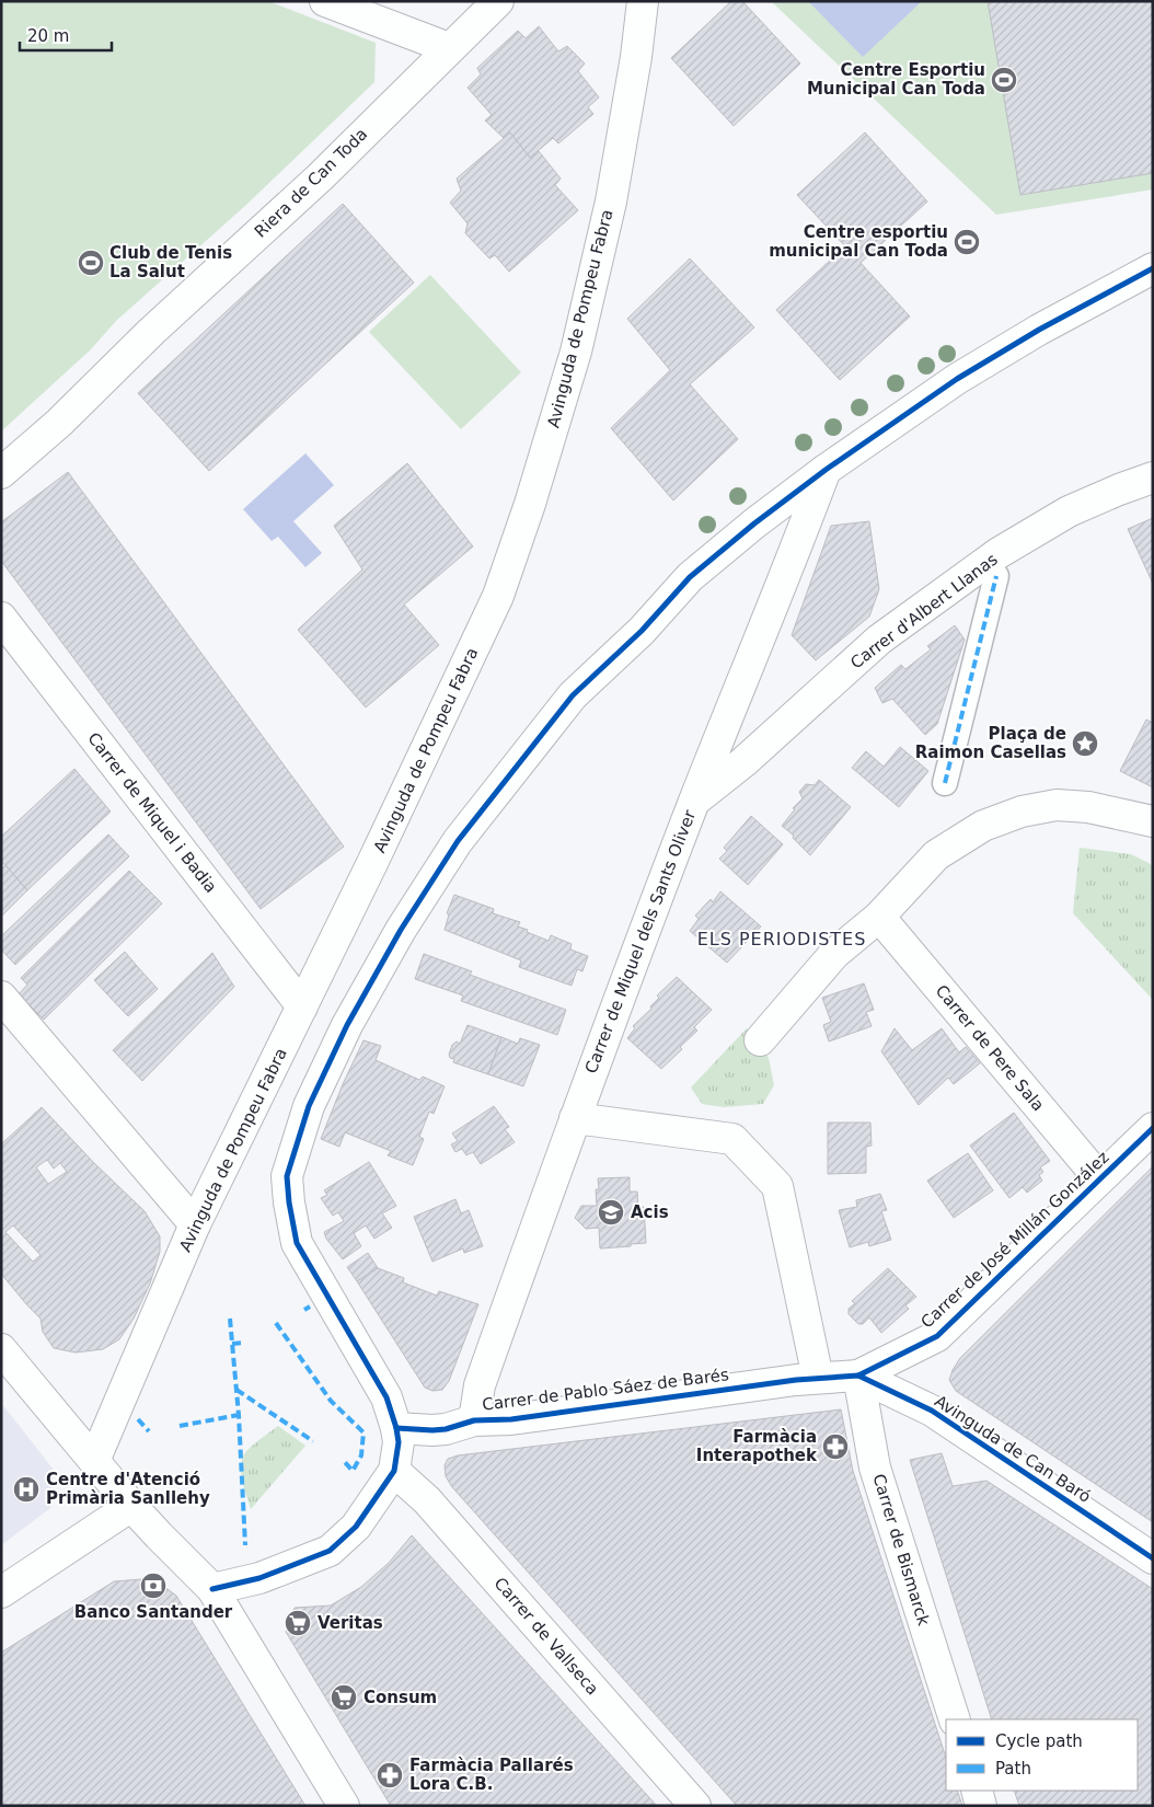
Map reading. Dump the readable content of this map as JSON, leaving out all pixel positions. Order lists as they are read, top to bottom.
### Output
{
  "streets": {
    "street": [
      "Riera de Can Toda",
      "Avinguda de Pompeu Fabra",
      "Carrer d'Albert Llanas",
      "Carrer de Miquel i Badia",
      "Carrer de Miquel dels Sants Oliver",
      "Carrer de Pere Sala",
      "Carrer de José Millán González",
      "Carrer de Pablo Sáez de Barés",
      "Avinguda de Can Baró",
      "Carrer de Bismarck",
      "Carrer de Vallseca"
    ]
  },
  "crossings": [
    ["Avinguda de Pompeu Fabra", "Carrer de Miquel i Badia"],
    ["Carrer d'Albert Llanas", "Carrer de Miquel dels Sants Oliver"],
    ["Carrer de Miquel dels Sants Oliver", "Carrer de Pablo Sáez de Barés"],
    ["Carrer de Pere Sala", "Carrer de José Millán González"],
    ["Carrer de José Millán González", "Avinguda de Can Baró"],
    ["Carrer de José Millán González", "Carrer de Bismarck"],
    ["Carrer de Pablo Sáez de Barés", "Avinguda de Can Baró"],
    ["Avinguda de Can Baró", "Carrer de Bismarck"]
  ],
  "districts": ["ELS PERIODISTES"],
  "places": {
    "sports": ["Centre Esportiu Municipal Can Toda", "Centre esportiu municipal Can Toda", "Club de Tenis La Salut"],
    "place": ["Plaça de Raimon Casellas"],
    "school or university": ["Acis"],
    "pharmacy": ["Farmàcia Interapothek", "Farmàcia Pallarés Lora C.B."],
    "hospital": ["Centre d'Atenció Primària Sanllehy"],
    "bank": ["Banco Santander"],
    "supermarket": ["Veritas", "Consum"]
  },
  "legend": ["Cycle path", "Path"],
  "scale_bar": "20 m"
}
